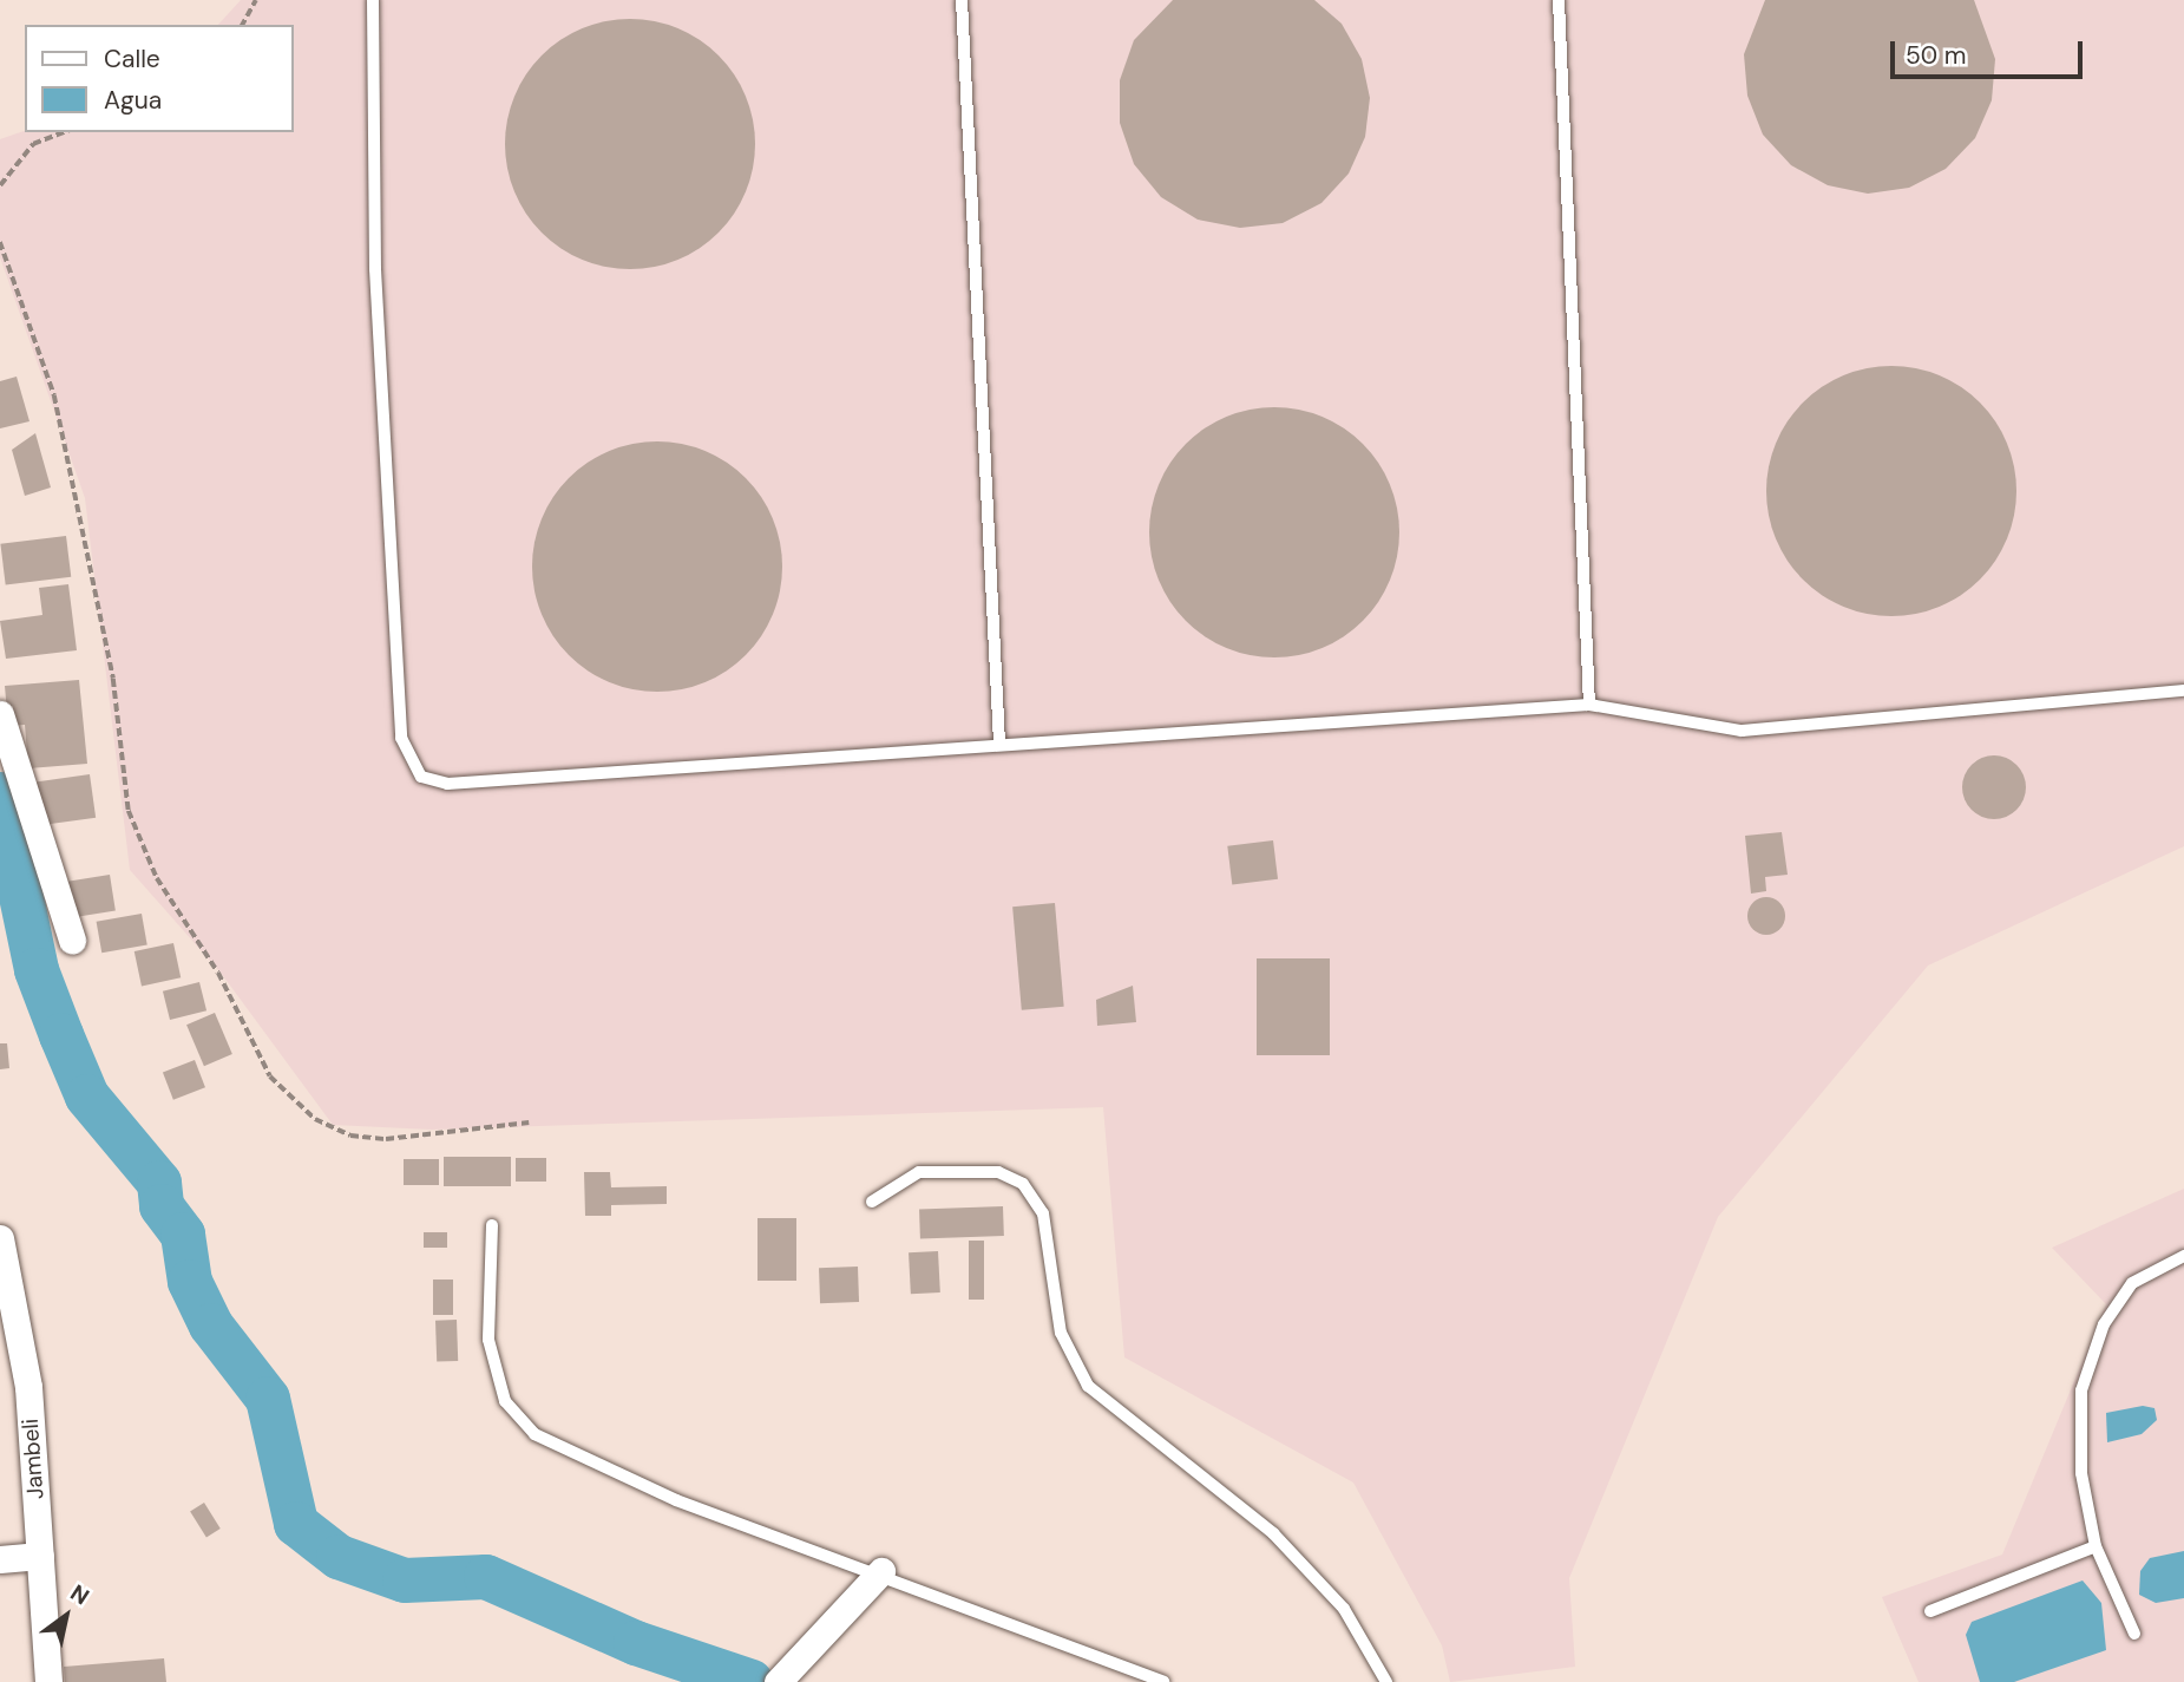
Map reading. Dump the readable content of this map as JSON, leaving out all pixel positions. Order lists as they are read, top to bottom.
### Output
{
  "streets": {
    "street": ["Jambeli"]
  },
  "legend": ["Calle", "Agua"],
  "scale_bar": "50 m",
  "north": "top right"
}
